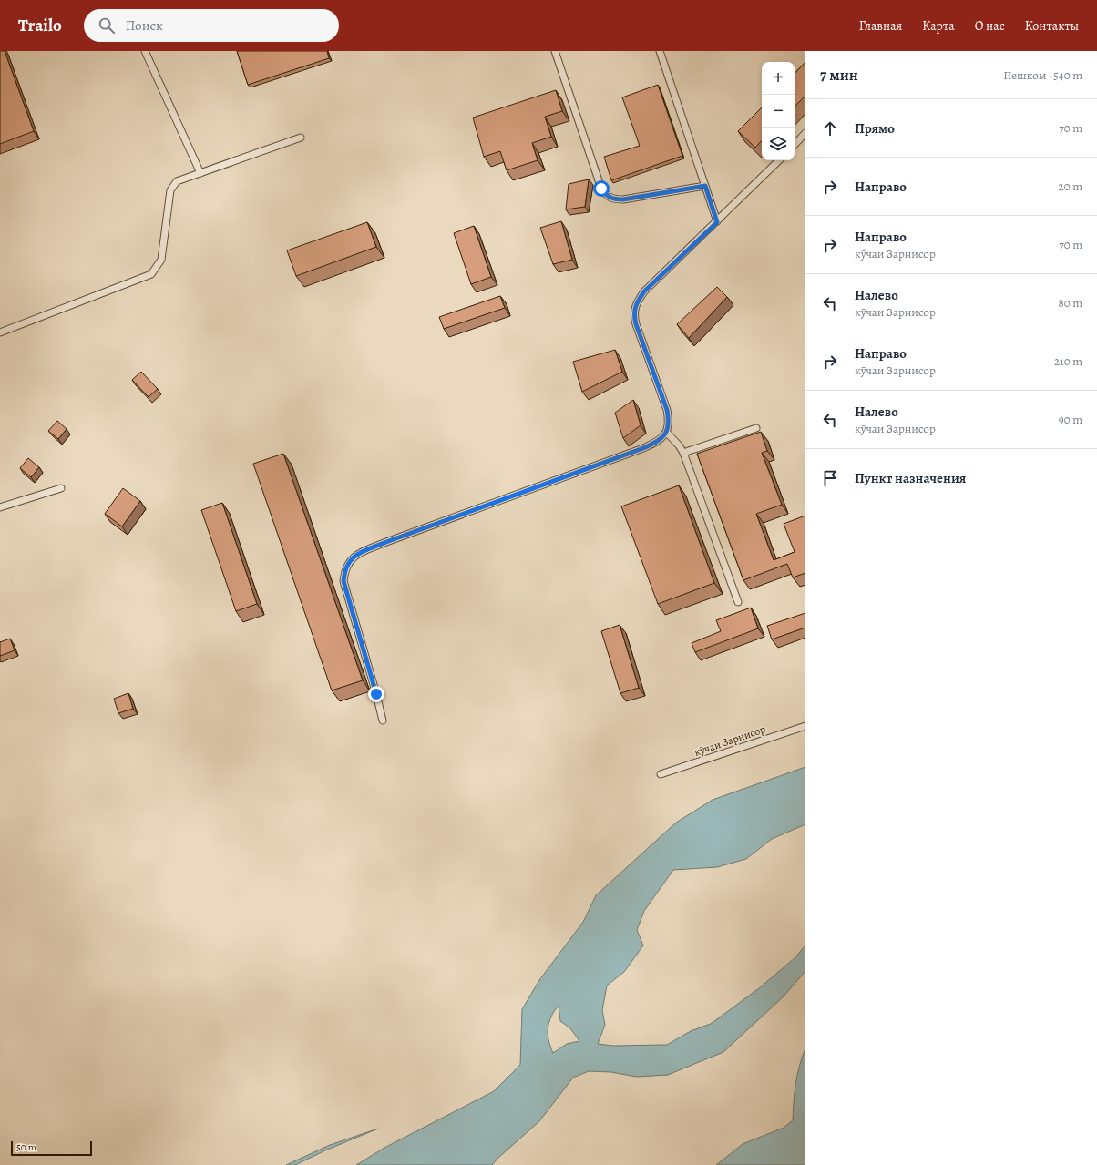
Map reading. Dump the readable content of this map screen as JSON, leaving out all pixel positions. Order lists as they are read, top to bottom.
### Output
{
  "streets": {
    "lane": ["кӯчаи Зарнисор"]
  },
  "scale_bar": "50 m",
  "page": {
    "header": "Trailo",
    "search": "Поиск",
    "nav": [
      "Главная",
      "Карта",
      "О нас",
      "Контакты"
    ],
    "heading": ["7 мин", "Пешком · 540 m"],
    "map_buttons": ["+", "−"],
    "list": [
      ["Прямо", "70 m"],
      ["Направо", "20 m"],
      ["Направо", "кӯчаи Зарнисор", "70 m"],
      ["Налево", "кӯчаи Зарнисор", "80 m"],
      ["Направо", "кӯчаи Зарнисор", "210 m"],
      ["Налево", "кӯчаи Зарнисор", "90 m"],
      "Пункт назначения"
    ],
    "scale": "50 m"
  }
}
